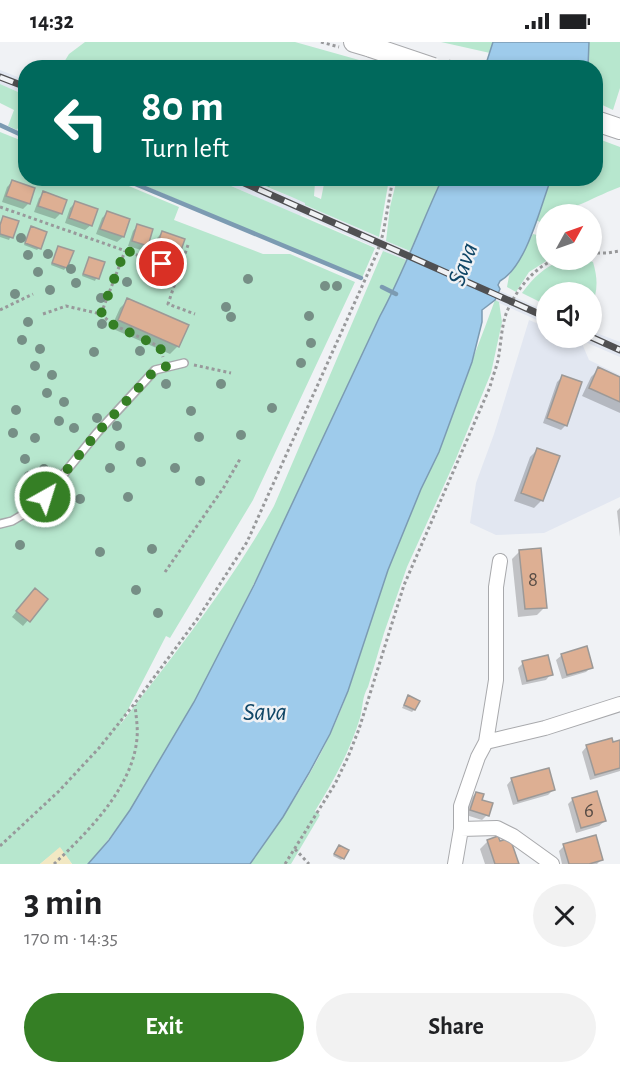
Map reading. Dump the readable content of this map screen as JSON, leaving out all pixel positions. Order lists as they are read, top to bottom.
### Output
{
  "water": ["Sava"],
  "house_numbers": ["8", "6"],
  "north": "top right",
  "page": {
    "status": "14:32",
    "turn": ["80 m", "Turn left"],
    "heading": ["3 min", "170 m · 14:35"],
    "buttons": ["Exit", "Share"]
  }
}
